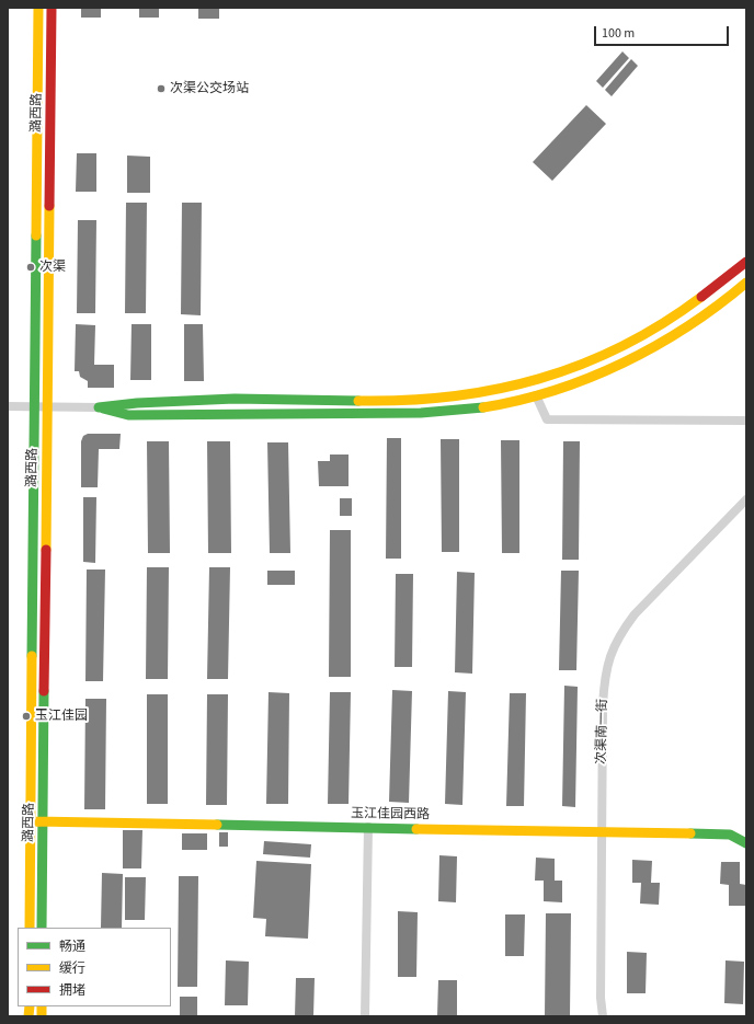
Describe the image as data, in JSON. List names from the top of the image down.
{
  "streets": {
    "main road": ["潞西路", "玉江佳园西路"],
    "street": ["次渠南一街"]
  },
  "crossings": [
    ["潞西路", "玉江佳园西路"],
    ["次渠南一街", "玉江佳园西路"]
  ],
  "places": ["次渠公交场站", "次渠", "玉江佳园"],
  "legend": ["畅通", "缓行", "拥堵"],
  "scale_bar": "100 m"
}
